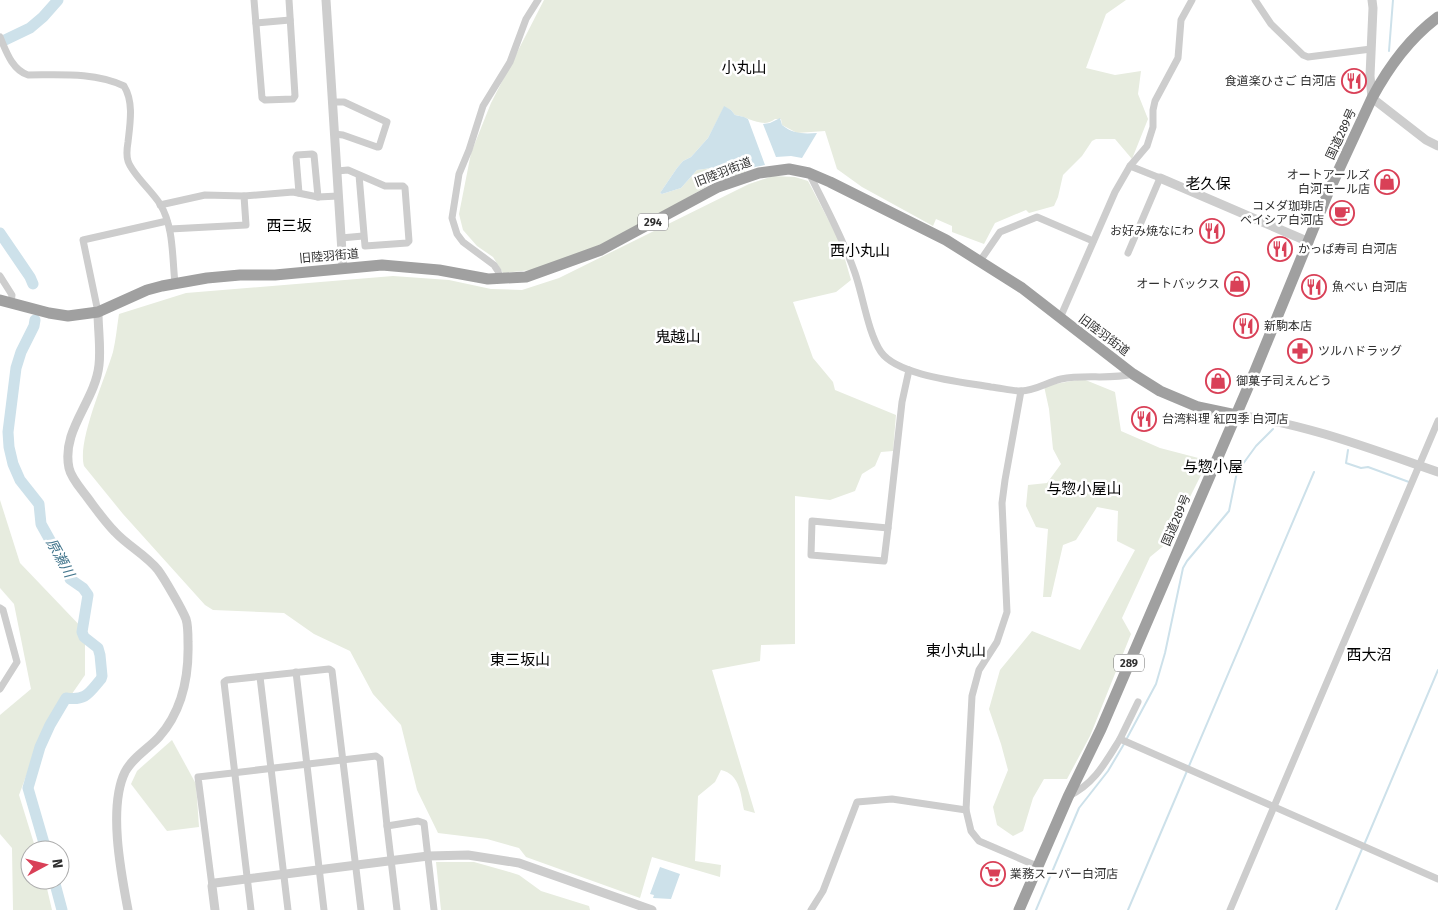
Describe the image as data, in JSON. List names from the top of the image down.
{
  "streets": {
    "highway": [
      "国道289号",
      "旧陸羽街道",
      "294",
      "289"
    ]
  },
  "crossings": [
    ["国道289号", "旧陸羽街道"]
  ],
  "districts": [
    "小丸山",
    "老久保",
    "西三坂",
    "西小丸山",
    "鬼越山",
    "与惣小屋",
    "与惣小屋山",
    "東小丸山",
    "西大沼",
    "東三坂山"
  ],
  "water": ["原瀬川"],
  "places": {
    "restaurant": [
      "食道楽ひさご 白河店",
      "お好み焼なにわ",
      "かっぱ寿司 白河店",
      "魚べい 白河店",
      "新駒本店",
      "台湾料理 紅四季 白河店"
    ],
    "shop": ["オートアールズ 白河モール店", "オートバックス", "御菓子司えんどう"],
    "cafe": ["コメダ珈琲店 ベイシア白河店"],
    "pharmacy": ["ツルハドラッグ"],
    "supermarket": ["業務スーパー白河店"]
  },
  "north": "right"
}
